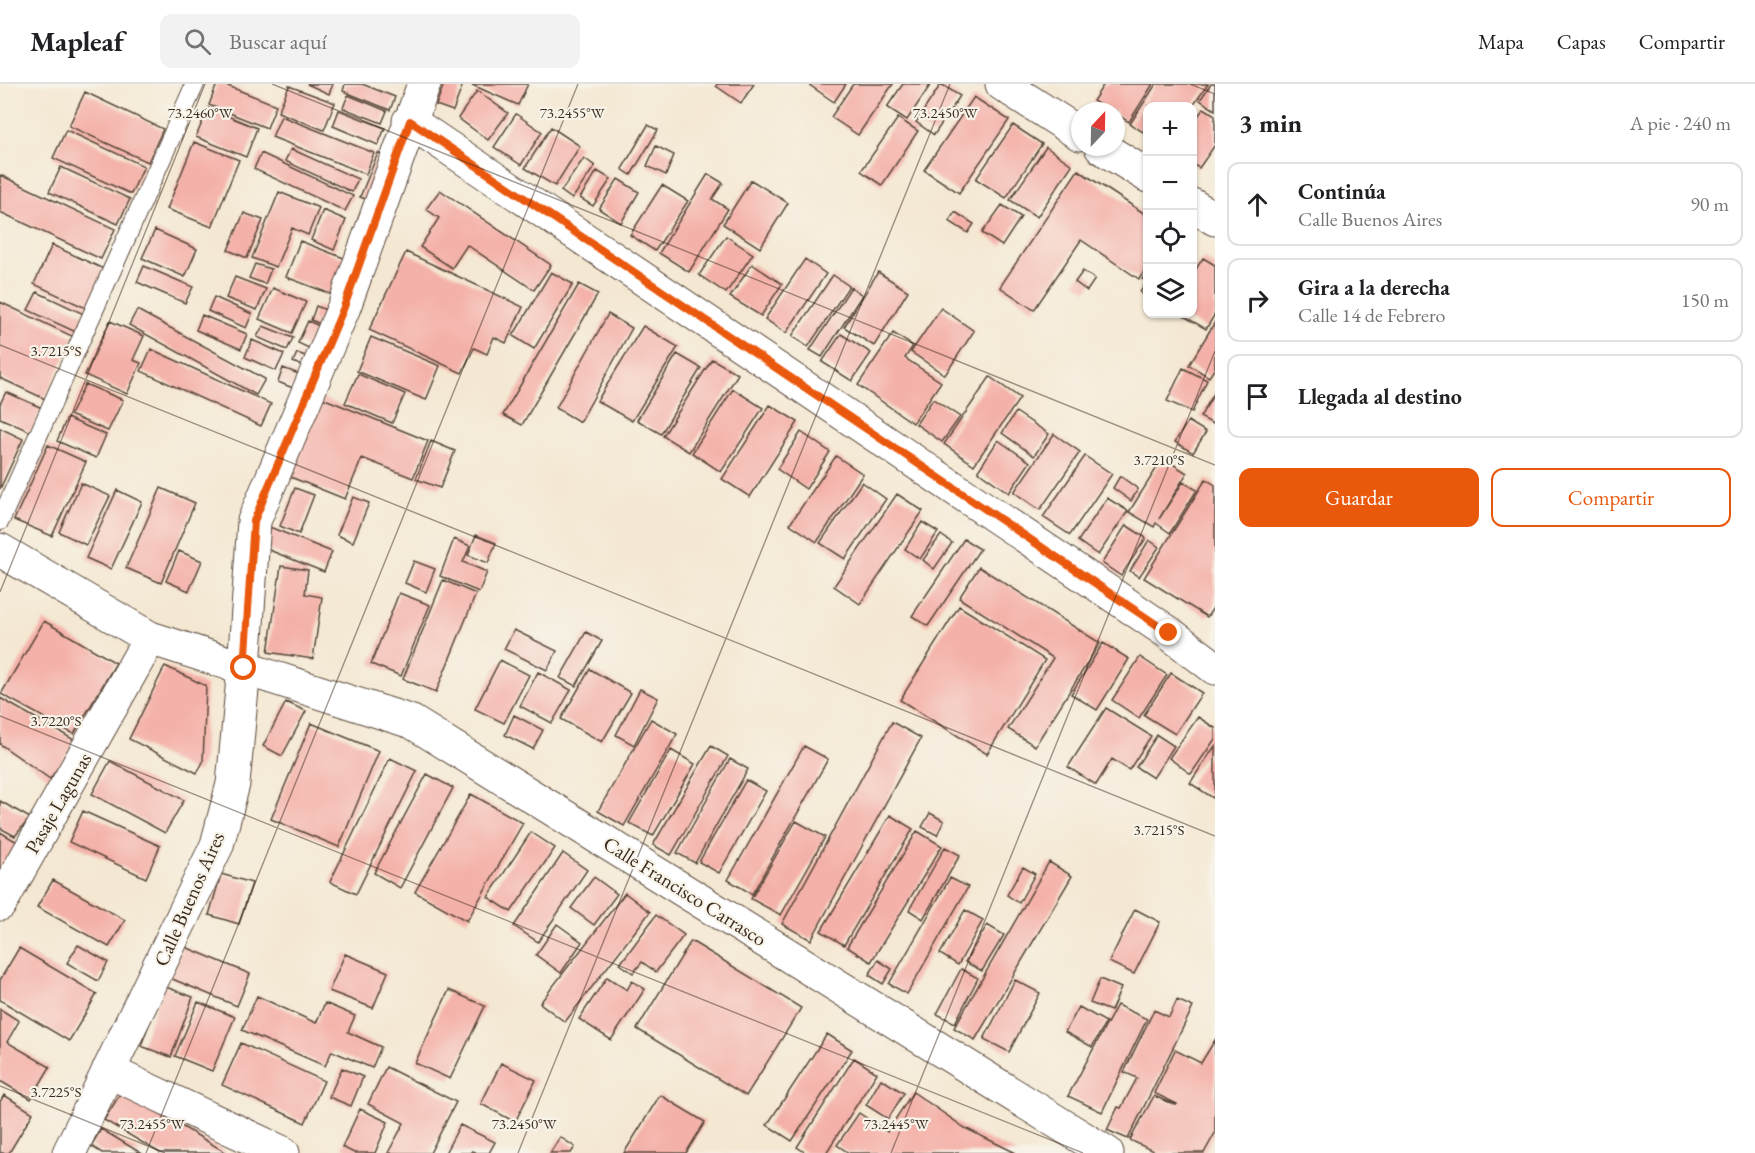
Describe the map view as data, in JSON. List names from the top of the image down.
{
  "streets": {
    "street": ["Pasaje Lagunas", "Calle Francisco Carrasco", "Calle Buenos Aires"]
  },
  "crossings": [
    ["Pasaje Lagunas", "Calle Francisco Carrasco"],
    ["Calle Francisco Carrasco", "Calle Buenos Aires"]
  ],
  "north": "top",
  "page": {
    "header": "Mapleaf",
    "search": "Buscar aquí",
    "nav": ["Mapa", "Capas", "Compartir"],
    "heading": ["3 min", "A pie · 240 m"],
    "map_buttons": ["+", "−"],
    "list": [
      ["Continúa", "Calle Buenos Aires", "90 m"],
      ["Gira a la derecha", "Calle 14 de Febrero", "150 m"],
      "Llegada al destino"
    ],
    "buttons": ["Guardar", "Compartir"]
  },
  "coordinates": [
    "73.2460°W",
    "73.2455°W",
    "73.2450°W",
    "3.7215°S",
    "3.7210°S",
    "3.7220°S",
    "3.7225°S",
    "73.2445°W"
  ]
}
